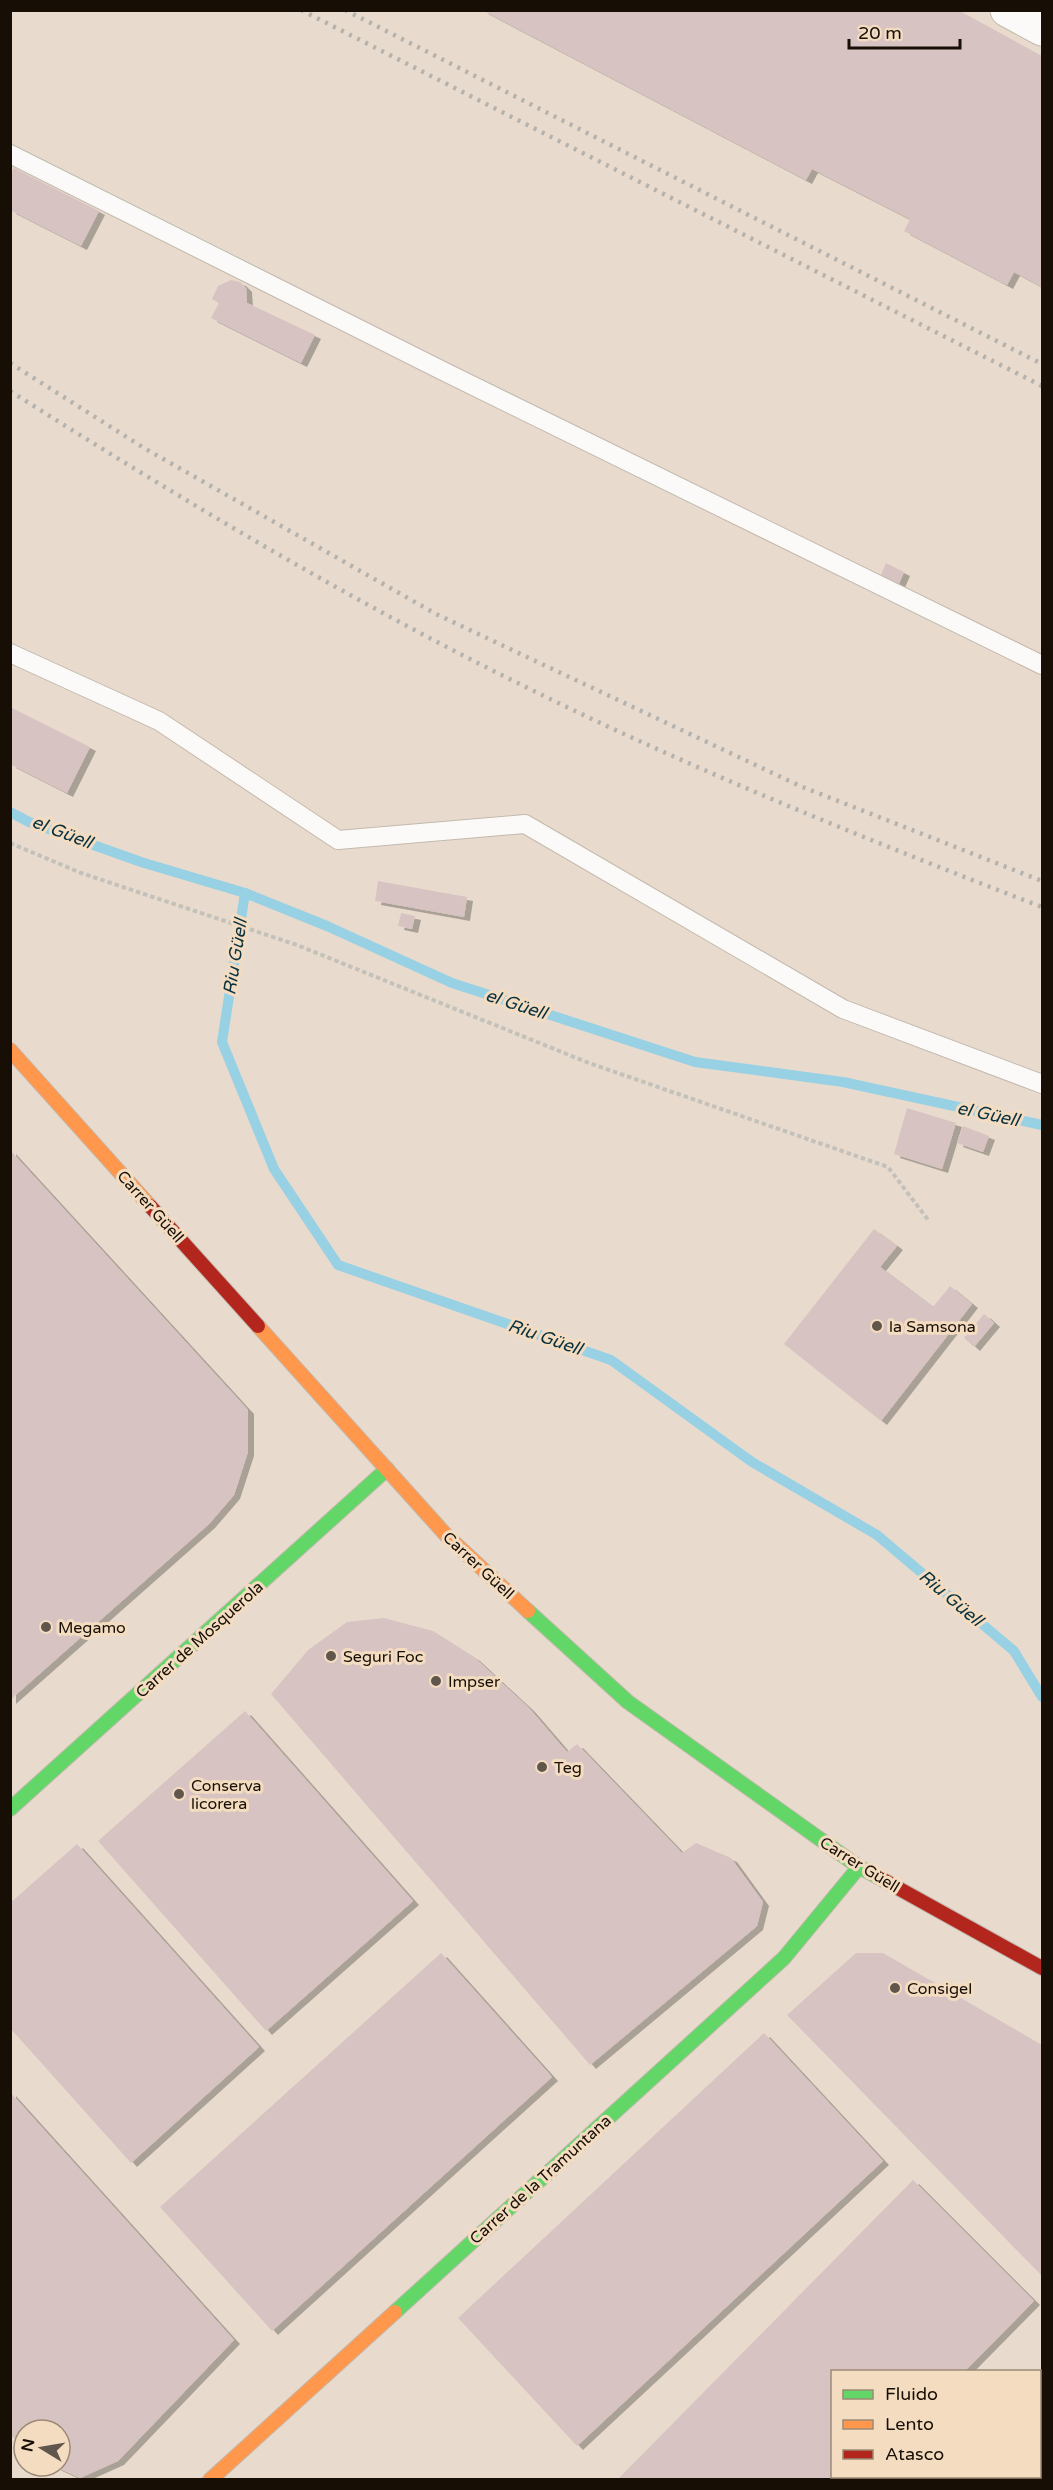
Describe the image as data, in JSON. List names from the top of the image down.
{
  "streets": {
    "street": ["Carrer Güell", "Carrer de Mosquerola", "Carrer de la Tramuntana"]
  },
  "crossings": [
    ["Carrer Güell", "Carrer de Mosquerola"],
    ["Carrer Güell", "Carrer de la Tramuntana"]
  ],
  "water": ["el Güell", "Riu Güell"],
  "places": [
    "la Samsona",
    "Megamo",
    "Seguri Foc",
    "Impser",
    "Teg",
    "Conserva licorera",
    "Consigel"
  ],
  "legend": ["Fluido", "Lento", "Atasco"],
  "scale_bar": "20 m",
  "north": "left"
}
